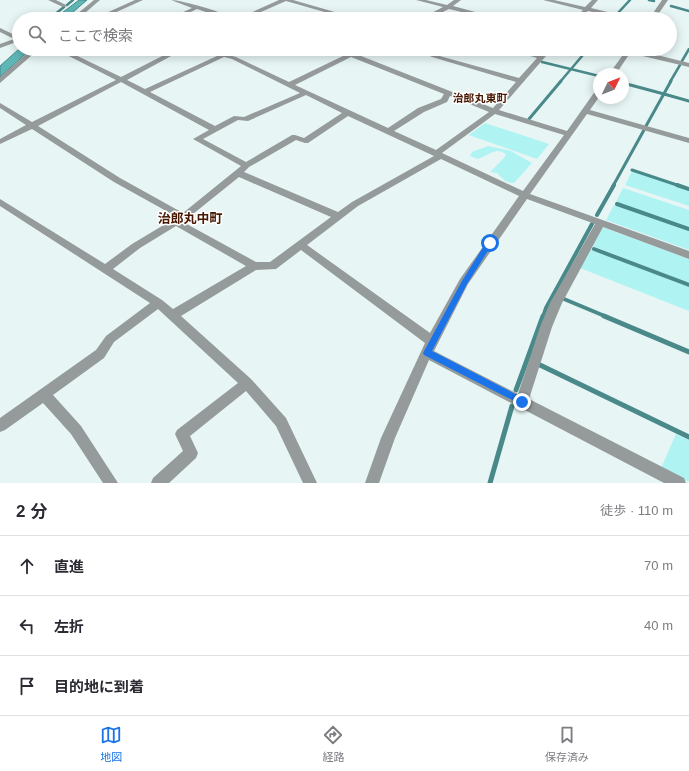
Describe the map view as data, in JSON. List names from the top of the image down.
{
  "districts": ["治郎丸東町", "治郎丸中町"],
  "north": "top right",
  "page": {
    "search": "ここで検索",
    "heading": ["2 分", "徒歩 · 110 m"],
    "list": [
      ["直進", "70 m"],
      ["左折", "40 m"],
      "目的地に到着"
    ],
    "nav": ["地図", "経路", "保存済み"]
  }
}
